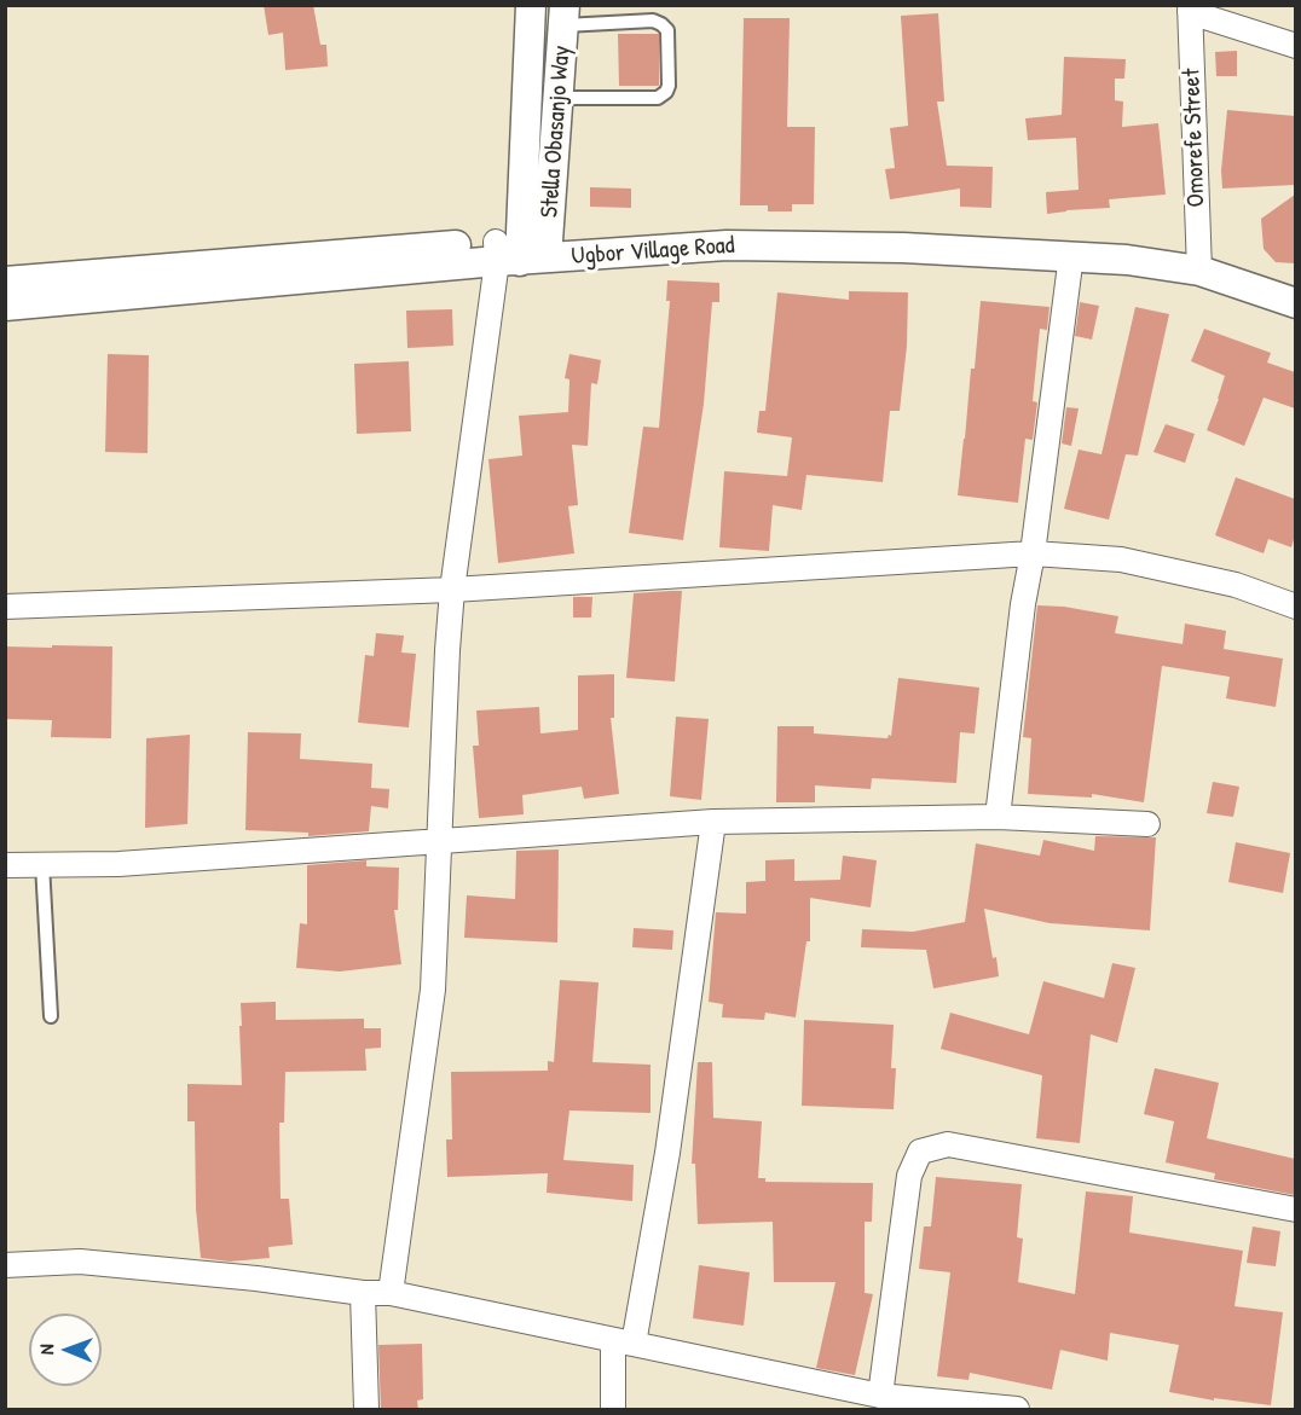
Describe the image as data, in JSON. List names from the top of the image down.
{
  "streets": {
    "street": ["Stella Obasanjo Way", "Omorefe Street", "Ugbor Village Road"]
  },
  "crossings": [
    ["Stella Obasanjo Way", "Ugbor Village Road"],
    ["Omorefe Street", "Ugbor Village Road"]
  ],
  "north": "left"
}
